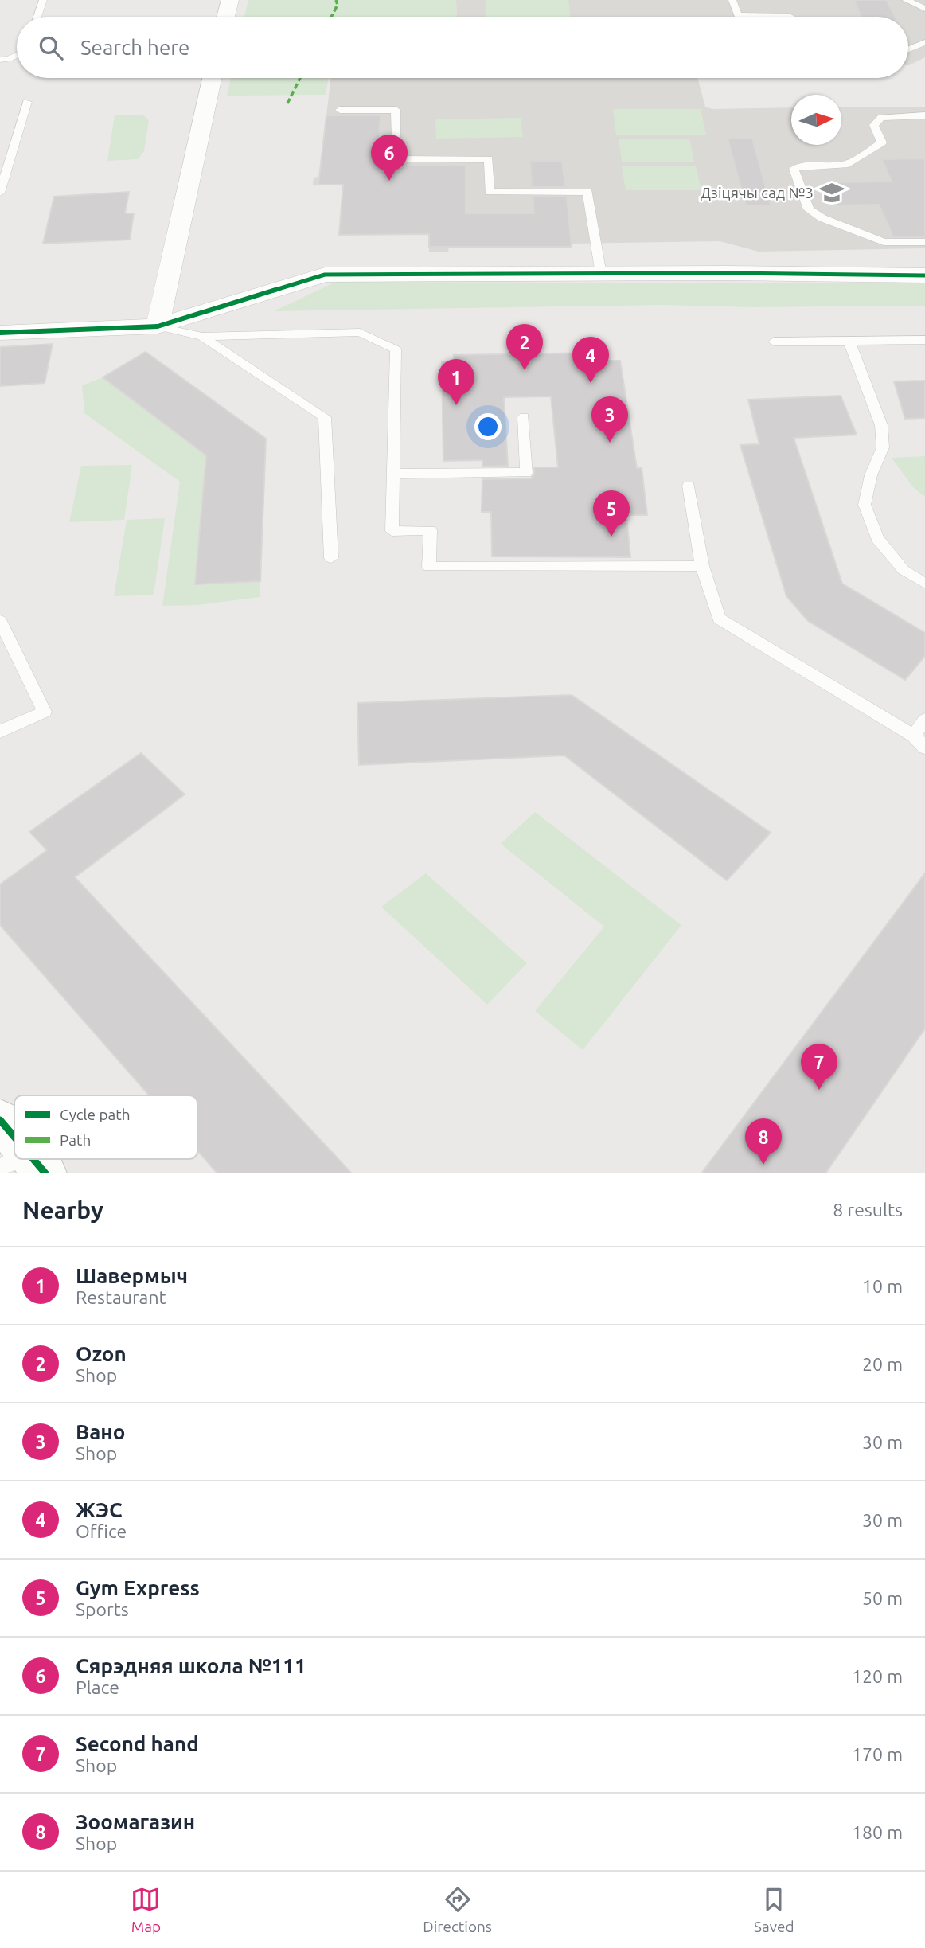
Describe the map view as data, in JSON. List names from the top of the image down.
{
  "places": {
    "school or university": ["Дзіцячы сад №3"]
  },
  "legend": ["Cycle path", "Path"],
  "north": "right",
  "page": {
    "search": "Search here",
    "pins": [
      "6",
      "2",
      "4",
      "1",
      "3",
      "5",
      "7",
      "8"
    ],
    "heading": ["Nearby", "8 results"],
    "list": [
      {
        "mark": "1",
        "name": "Шавермыч",
        "note": "Restaurant",
        "value": "10 m"
      },
      {
        "mark": "2",
        "name": "Ozon",
        "note": "Shop",
        "value": "20 m"
      },
      {
        "mark": "3",
        "name": "Вано",
        "note": "Shop",
        "value": "30 m"
      },
      {
        "mark": "4",
        "name": "ЖЭС",
        "note": "Office",
        "value": "30 m"
      },
      {
        "mark": "5",
        "name": "Gym Express",
        "note": "Sports",
        "value": "50 m"
      },
      {
        "mark": "6",
        "name": "Сярэдняя школа №111",
        "note": "Place",
        "value": "120 m"
      },
      {
        "mark": "7",
        "name": "Second hand",
        "note": "Shop",
        "value": "170 m"
      },
      {
        "mark": "8",
        "name": "Зоомагазин",
        "note": "Shop",
        "value": "180 m"
      }
    ],
    "nav": ["Map", "Directions", "Saved"]
  }
}
